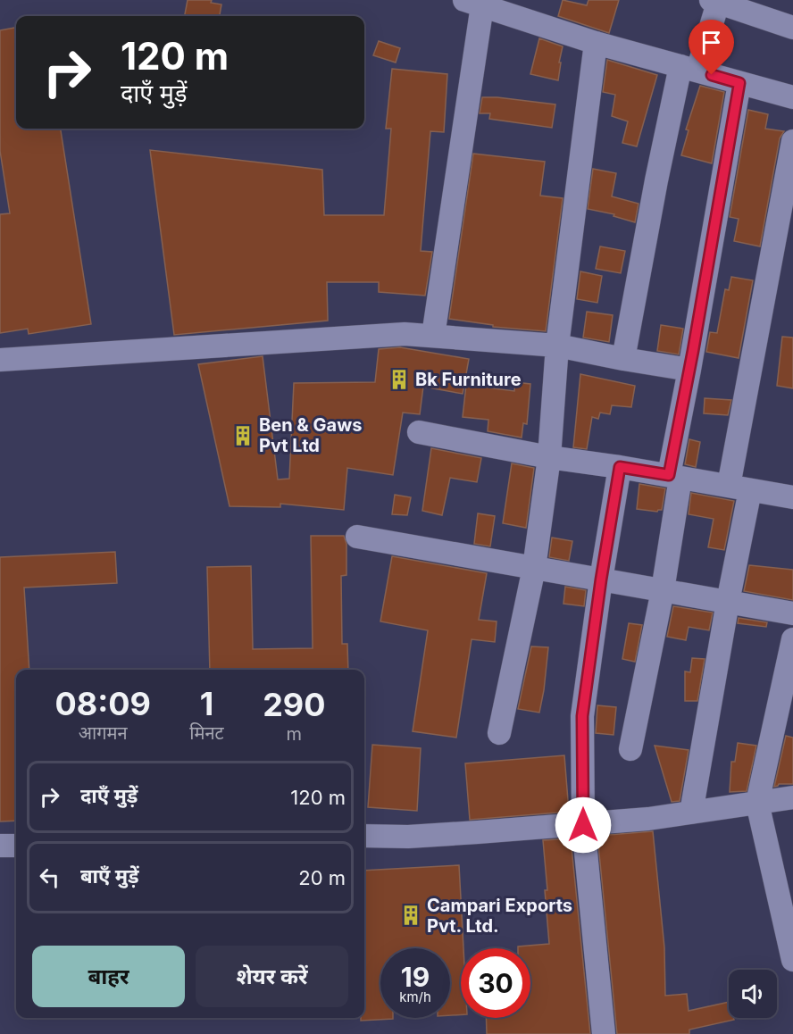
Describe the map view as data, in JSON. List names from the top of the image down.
{
  "places": {
    "building": ["Bk Furniture", "Ben & Gaws Pvt Ltd", "Campari Exports Pvt. Ltd."]
  },
  "page": {
    "turn": ["120 m", "दाएँ मुड़ें"],
    "eta": [
      "08:09",
      "आगमन",
      "1",
      "मिनट",
      "290",
      "m"
    ],
    "list": [
      {
        "name": "दाएँ मुड़ें",
        "value": "120 m"
      },
      {
        "name": "बाएँ मुड़ें",
        "value": "20 m"
      }
    ],
    "buttons": ["बाहर", "शेयर करें"],
    "speed": "19 km/h",
    "limit": "30"
  }
}
